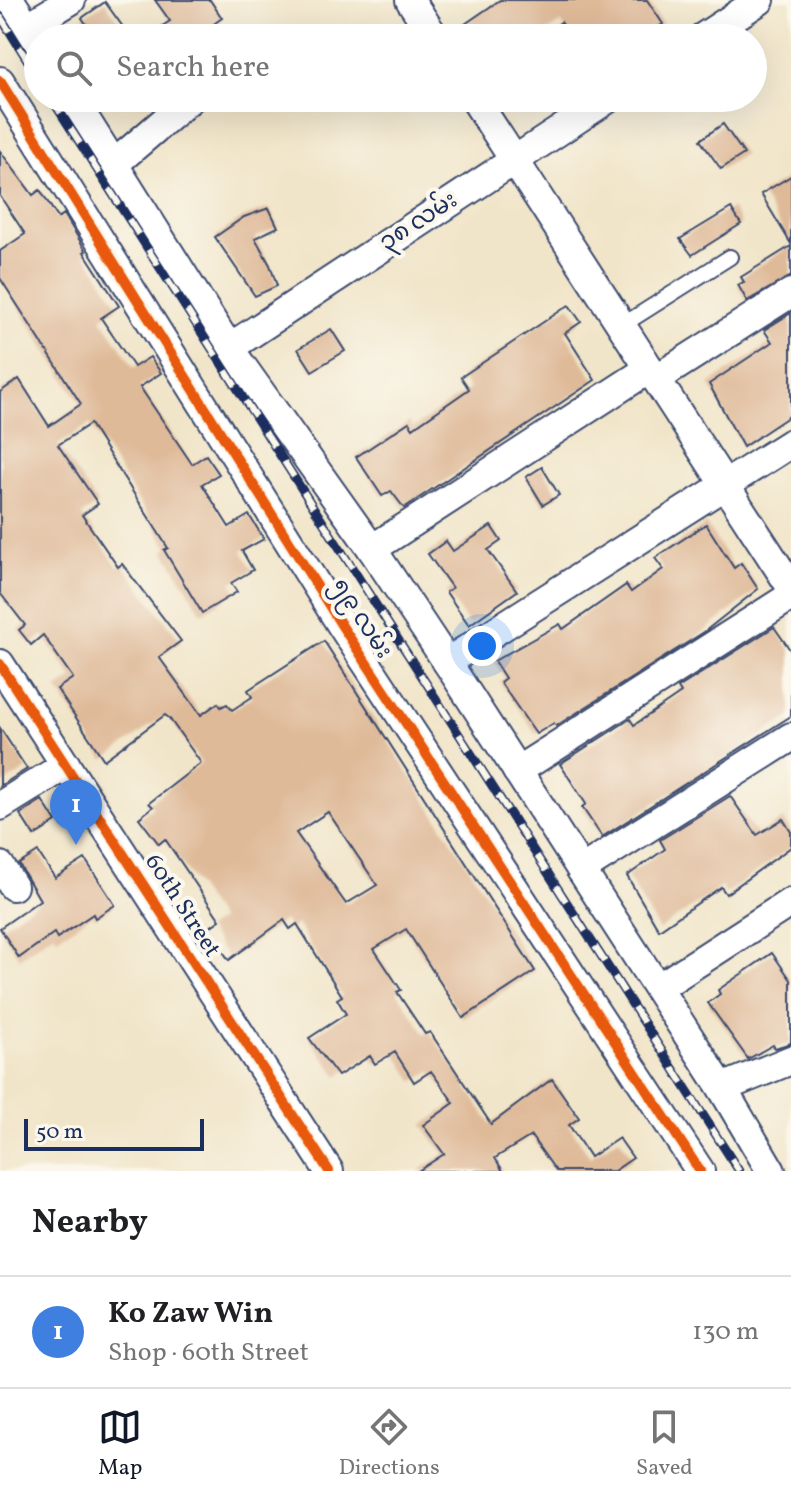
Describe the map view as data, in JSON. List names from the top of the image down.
{
  "streets": {
    "street": ["၃၈ လမ်း", "၅၉ လမ်း", "60th Street"]
  },
  "scale_bar": "50 m",
  "page": {
    "search": "Search here",
    "pins": "1",
    "scale": "50 m",
    "heading": "Nearby",
    "list": [
      {
        "mark": "1",
        "name": "Ko Zaw Win",
        "note": "Shop · 60th Street",
        "value": "130 m"
      }
    ],
    "nav": ["Map", "Directions", "Saved"]
  }
}
